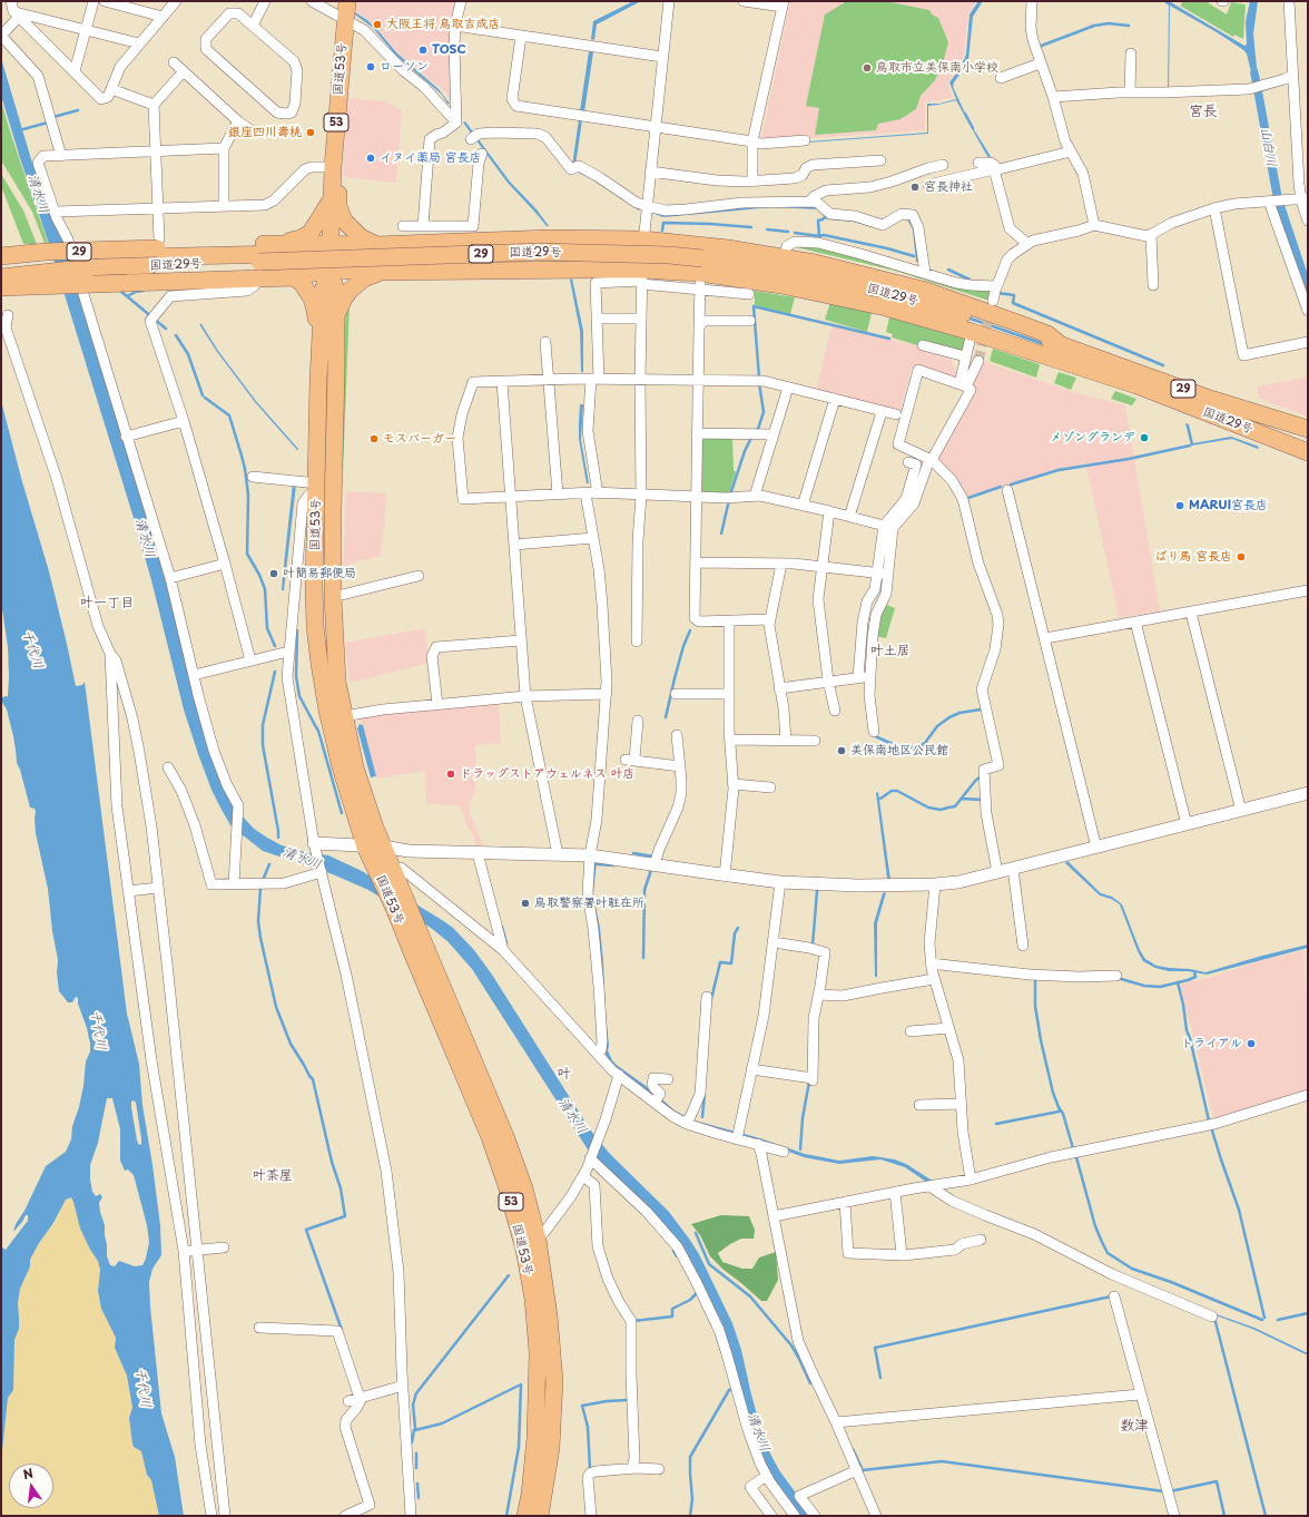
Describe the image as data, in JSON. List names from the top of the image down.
{
  "streets": {
    "highway": [
      "国道53号",
      "53",
      "29",
      "国道29号"
    ]
  },
  "crossings": [
    ["国道53号", "29"],
    ["29", "国道29号"]
  ],
  "districts": [
    "宮長",
    "叶一丁目",
    "叶土居",
    "叶",
    "叶茶屋",
    "数津"
  ],
  "water": ["山白川", "清水川", "千代川"],
  "places": [
    "大阪王将 鳥取吉成店",
    "TOSC",
    "ローソン",
    "鳥取市立美保南小学校",
    "銀座四川壽桃",
    "イヌイ薬局 宮長店",
    "宮長神社",
    "メゾングランデ",
    "モスバーガー",
    "MARUI宮長店",
    "ばり馬 宮長店",
    "叶簡易郵便局",
    "美保南地区公民館",
    "ドラッグストアウェルネス 叶店",
    "鳥取警察署叶駐在所",
    "トライアル"
  ],
  "north": "top"
}
